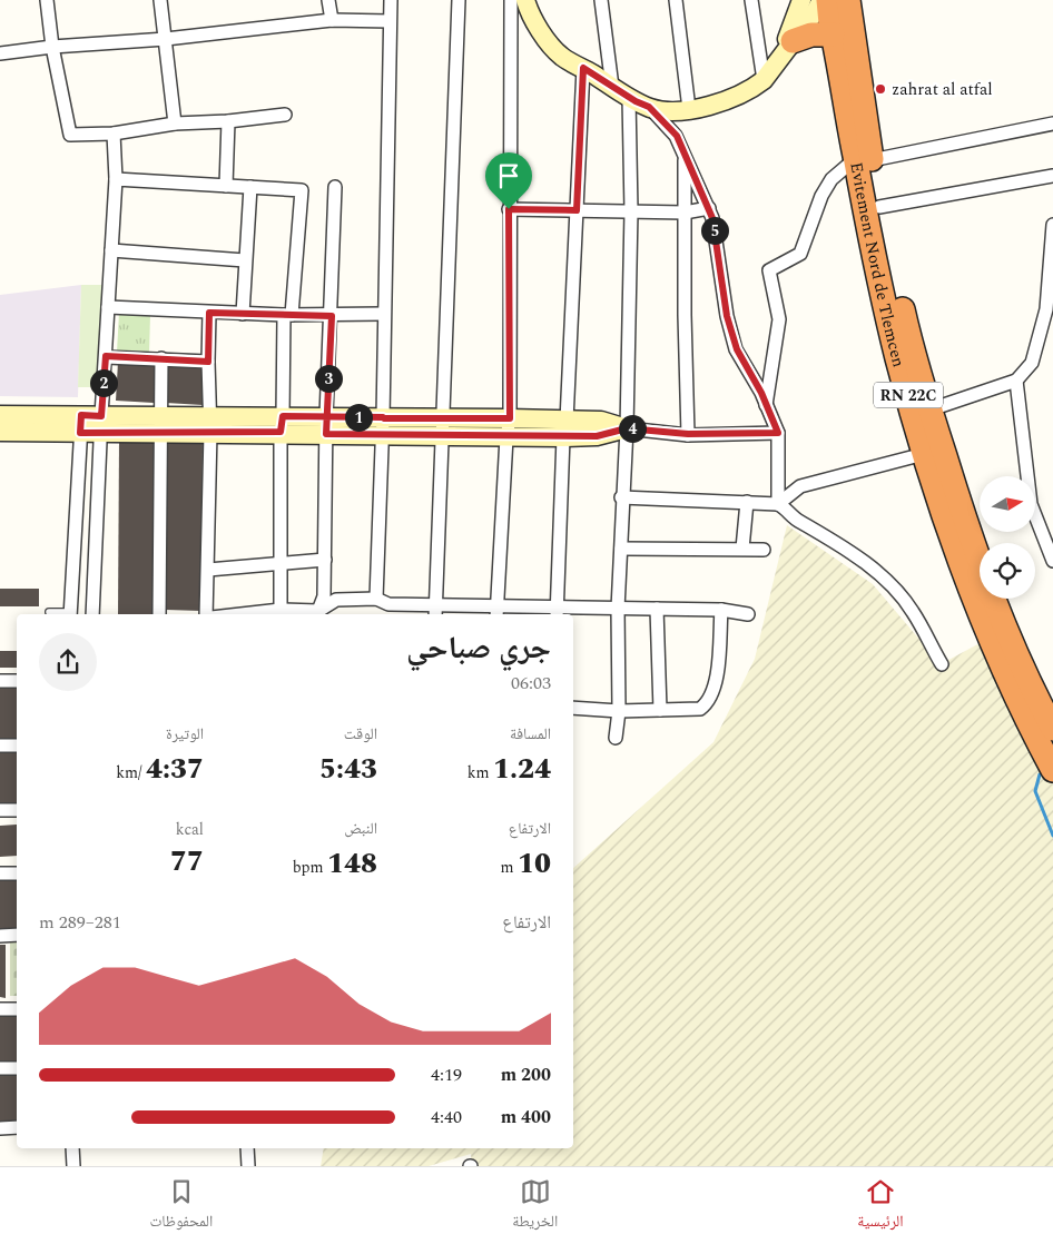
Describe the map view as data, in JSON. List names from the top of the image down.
{
  "streets": {
    "highway": ["Evitement Nord de Tlemcen", "RN 22C"]
  },
  "places": ["zahrat al atfal"],
  "north": "right",
  "page": {
    "pins": [
      "5",
      "3",
      "2",
      "1",
      "4"
    ],
    "heading": ["جري صباحي", "06:03"],
    "stats": [
      ["المسافة", "1.24 km"],
      ["الوقت", "5:43"],
      ["الوتيرة", "4:37 /km"],
      ["الارتفاع", "10 m"],
      ["النبض", "148 bpm"],
      ["kcal", "77"]
    ],
    "chart": ["الارتفاع", "281–289 m"],
    "list": [
      {
        "name": "200 m",
        "note": "4:19"
      },
      {
        "name": "400 m",
        "note": "4:40"
      }
    ],
    "tabs": ["الرئيسية", "الخريطة", "المحفوظات"]
  }
}
